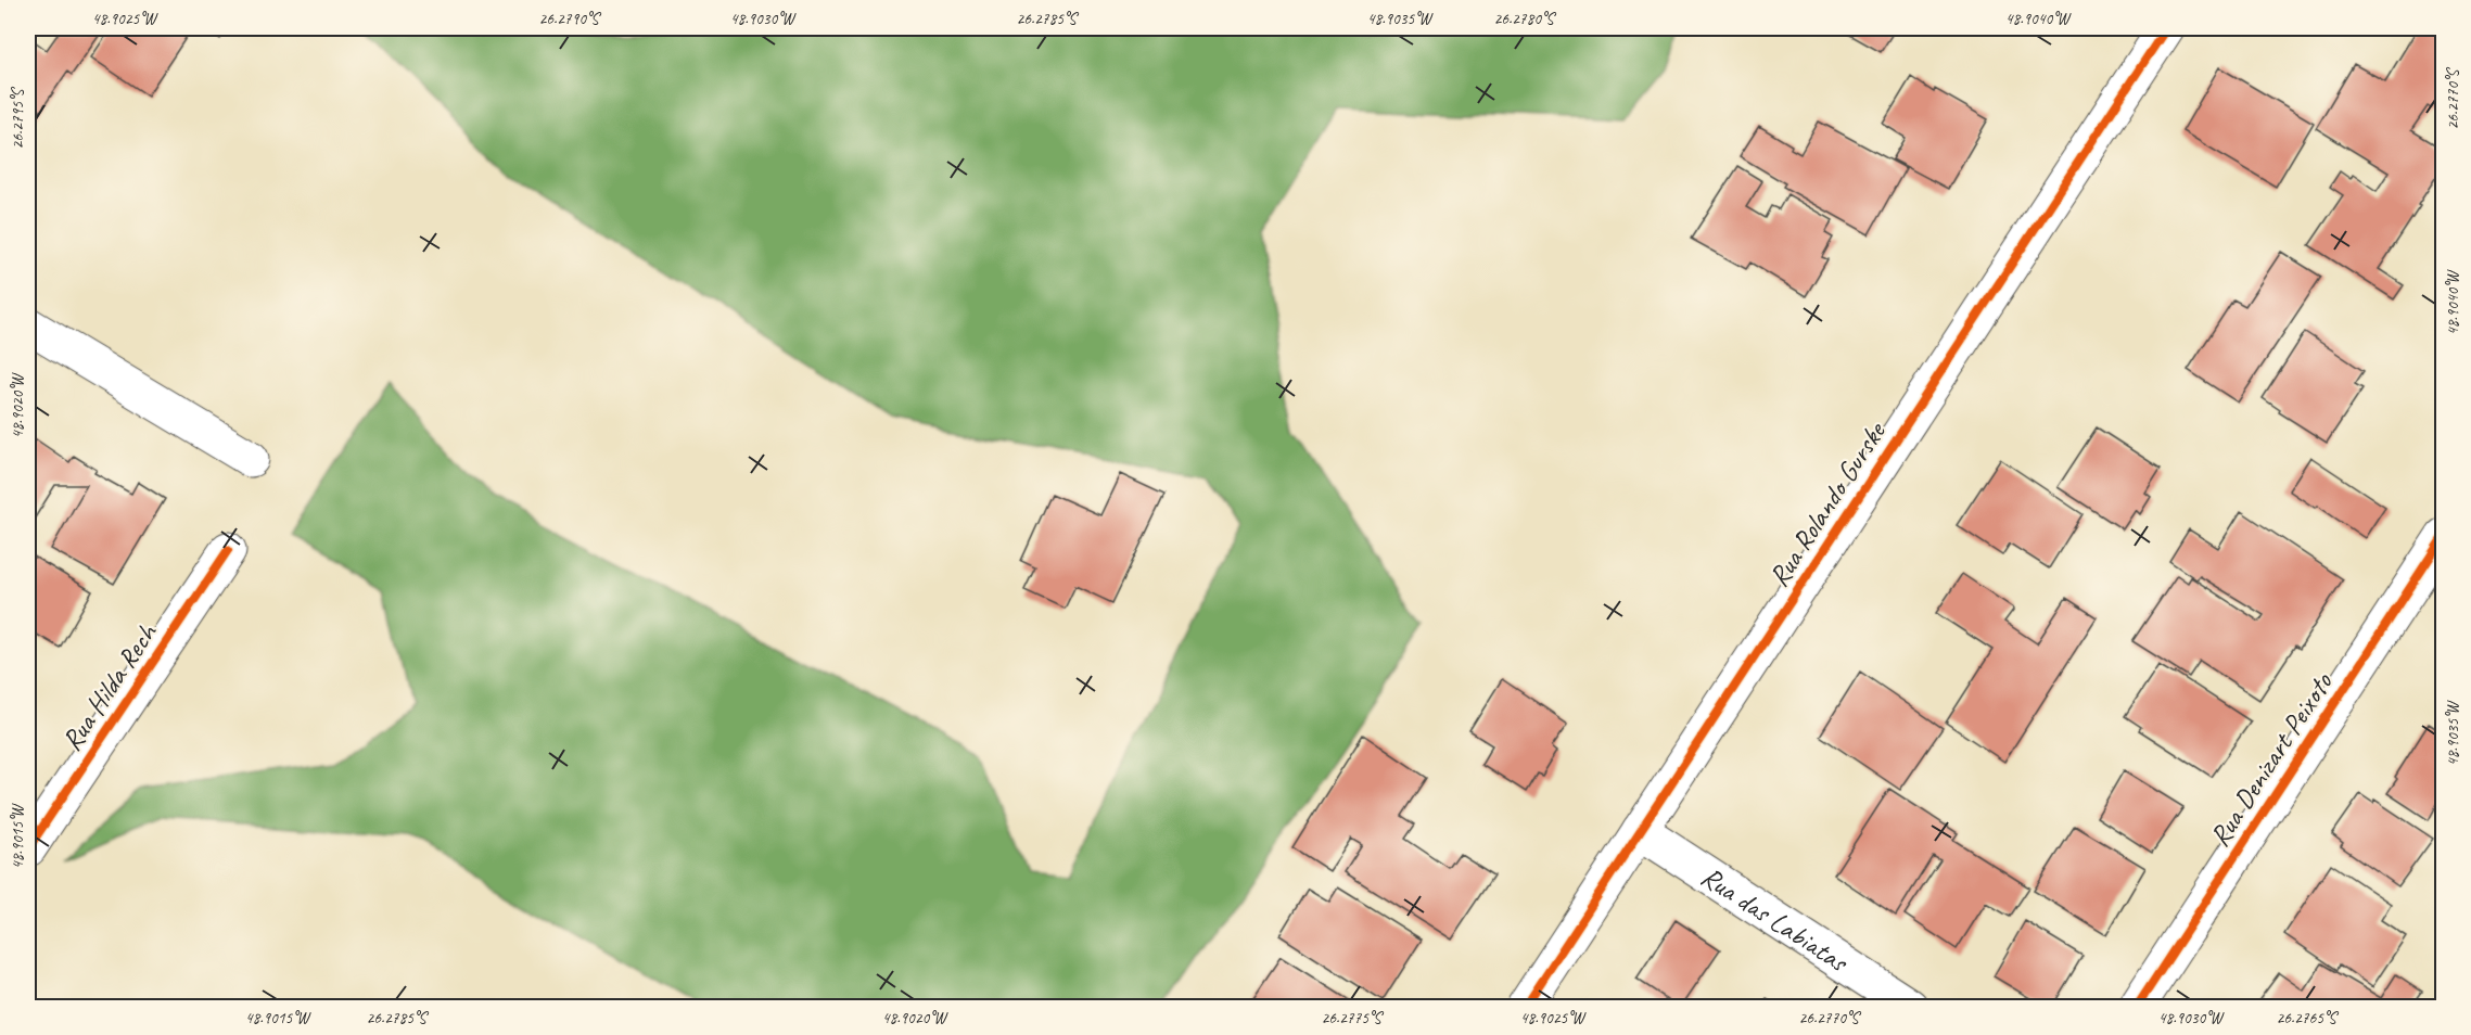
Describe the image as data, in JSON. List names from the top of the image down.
{
  "streets": {
    "street": [
      "Rua Rolando Gurske",
      "Rua Hilda Rech",
      "Rua Denizart Peixoto",
      "Rua das Labiatas"
    ]
  },
  "crossings": [
    ["Rua Rolando Gurske", "Rua das Labiatas"]
  ],
  "coordinates": [
    "48.9025°W",
    "26.2790°S",
    "48.9030°W",
    "26.2785°S",
    "48.9035°W",
    "26.2780°S",
    "48.9040°W",
    "26.2770°S",
    "26.2795°S",
    "48.9020°W",
    "48.9015°W",
    "26.2775°S",
    "26.2765°S"
  ]
}
